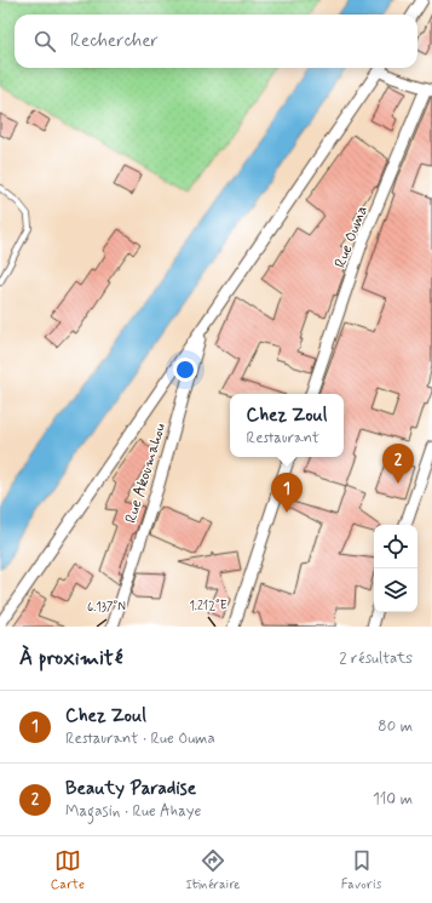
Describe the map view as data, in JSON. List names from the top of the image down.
{
  "streets": {
    "street": ["Rue Ouma", "Rue Akoumahou"]
  },
  "page": {
    "search": "Rechercher",
    "popup": ["Chez Zoul", "Restaurant"],
    "pins": ["2", "1"],
    "heading": ["À proximité", "2 résultats"],
    "list": [
      {
        "mark": "1",
        "name": "Chez Zoul",
        "note": "Restaurant · Rue Ouma",
        "value": "80 m"
      },
      {
        "mark": "2",
        "name": "Beauty Paradise",
        "note": "Magasin · Rue Ahaye",
        "value": "110 m"
      }
    ],
    "nav": ["Carte", "Itinéraire", "Favoris"]
  },
  "coordinates": ["1.212°E", "6.137°N"]
}
